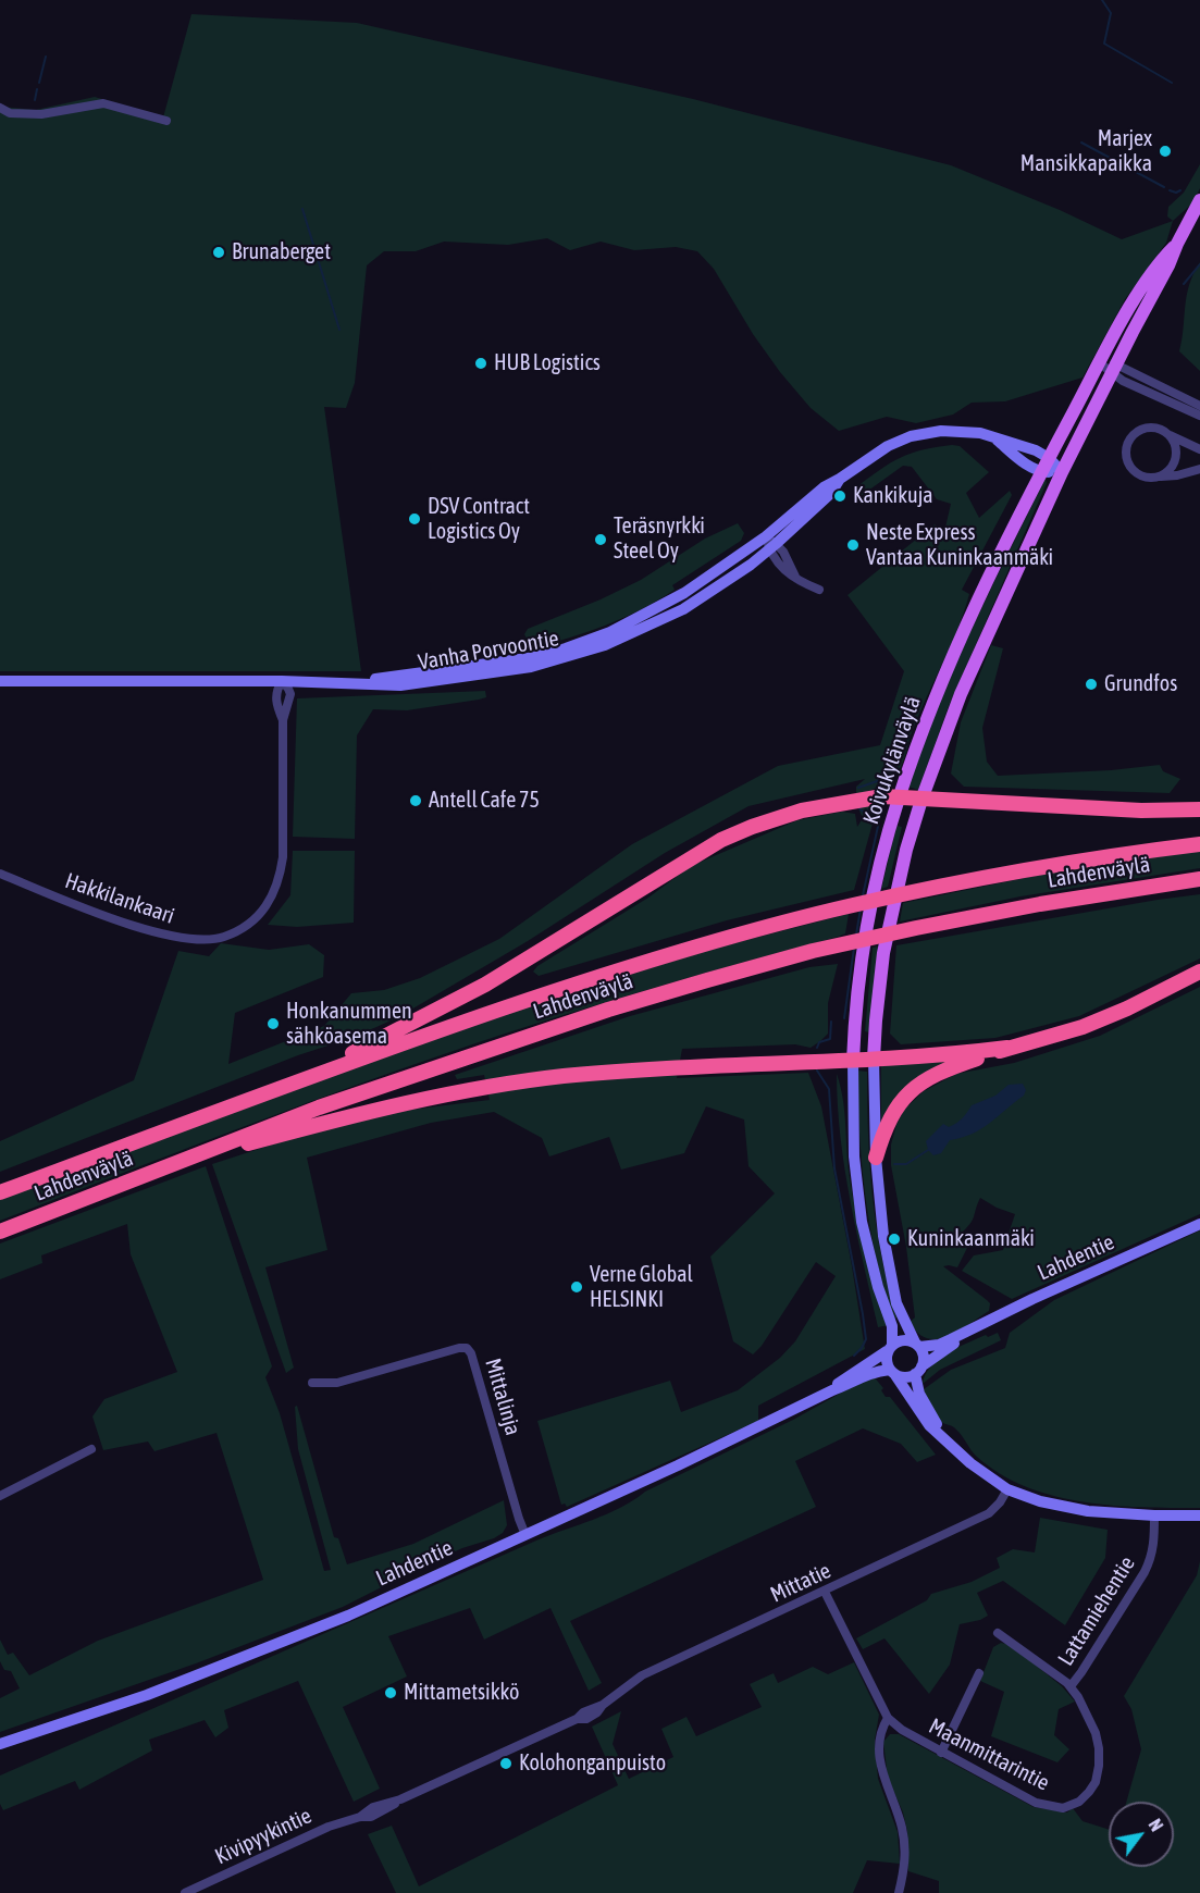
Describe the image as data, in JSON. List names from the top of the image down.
{
  "streets": {
    "highway": ["Lahdenväylä"],
    "main road": ["Vanha Porvoontie", "Koivukylänväylä", "Lahdentie"],
    "street": [
      "Hakkilankaari",
      "Mittalinja",
      "Mittatie",
      "Lattamiehentie",
      "Maanmittarintie",
      "Kivipyykintie"
    ]
  },
  "crossings": [
    ["Vanha Porvoontie", "Koivukylänväylä"],
    ["Vanha Porvoontie", "Hakkilankaari"],
    ["Koivukylänväylä", "Lahdentie"],
    ["Lahdentie", "Mittalinja"],
    ["Mittatie", "Maanmittarintie"],
    ["Mittatie", "Kivipyykintie"],
    ["Lattamiehentie", "Maanmittarintie"]
  ],
  "places": [
    "Marjex Mansikkapaikka",
    "Brunaberget",
    "HUB Logistics",
    "Kankikuja",
    "DSV Contract Logistics Oy",
    "Teräsnyrkki Steel Oy",
    "Neste Express Vantaa Kuninkaanmäki",
    "Grundfos",
    "Antell Cafe 75",
    "Honkanummen sähköasema",
    "Kuninkaanmäki",
    "Verne Global HELSINKI",
    "Mittametsikkö",
    "Kolohonganpuisto"
  ],
  "north": "top right"
}
